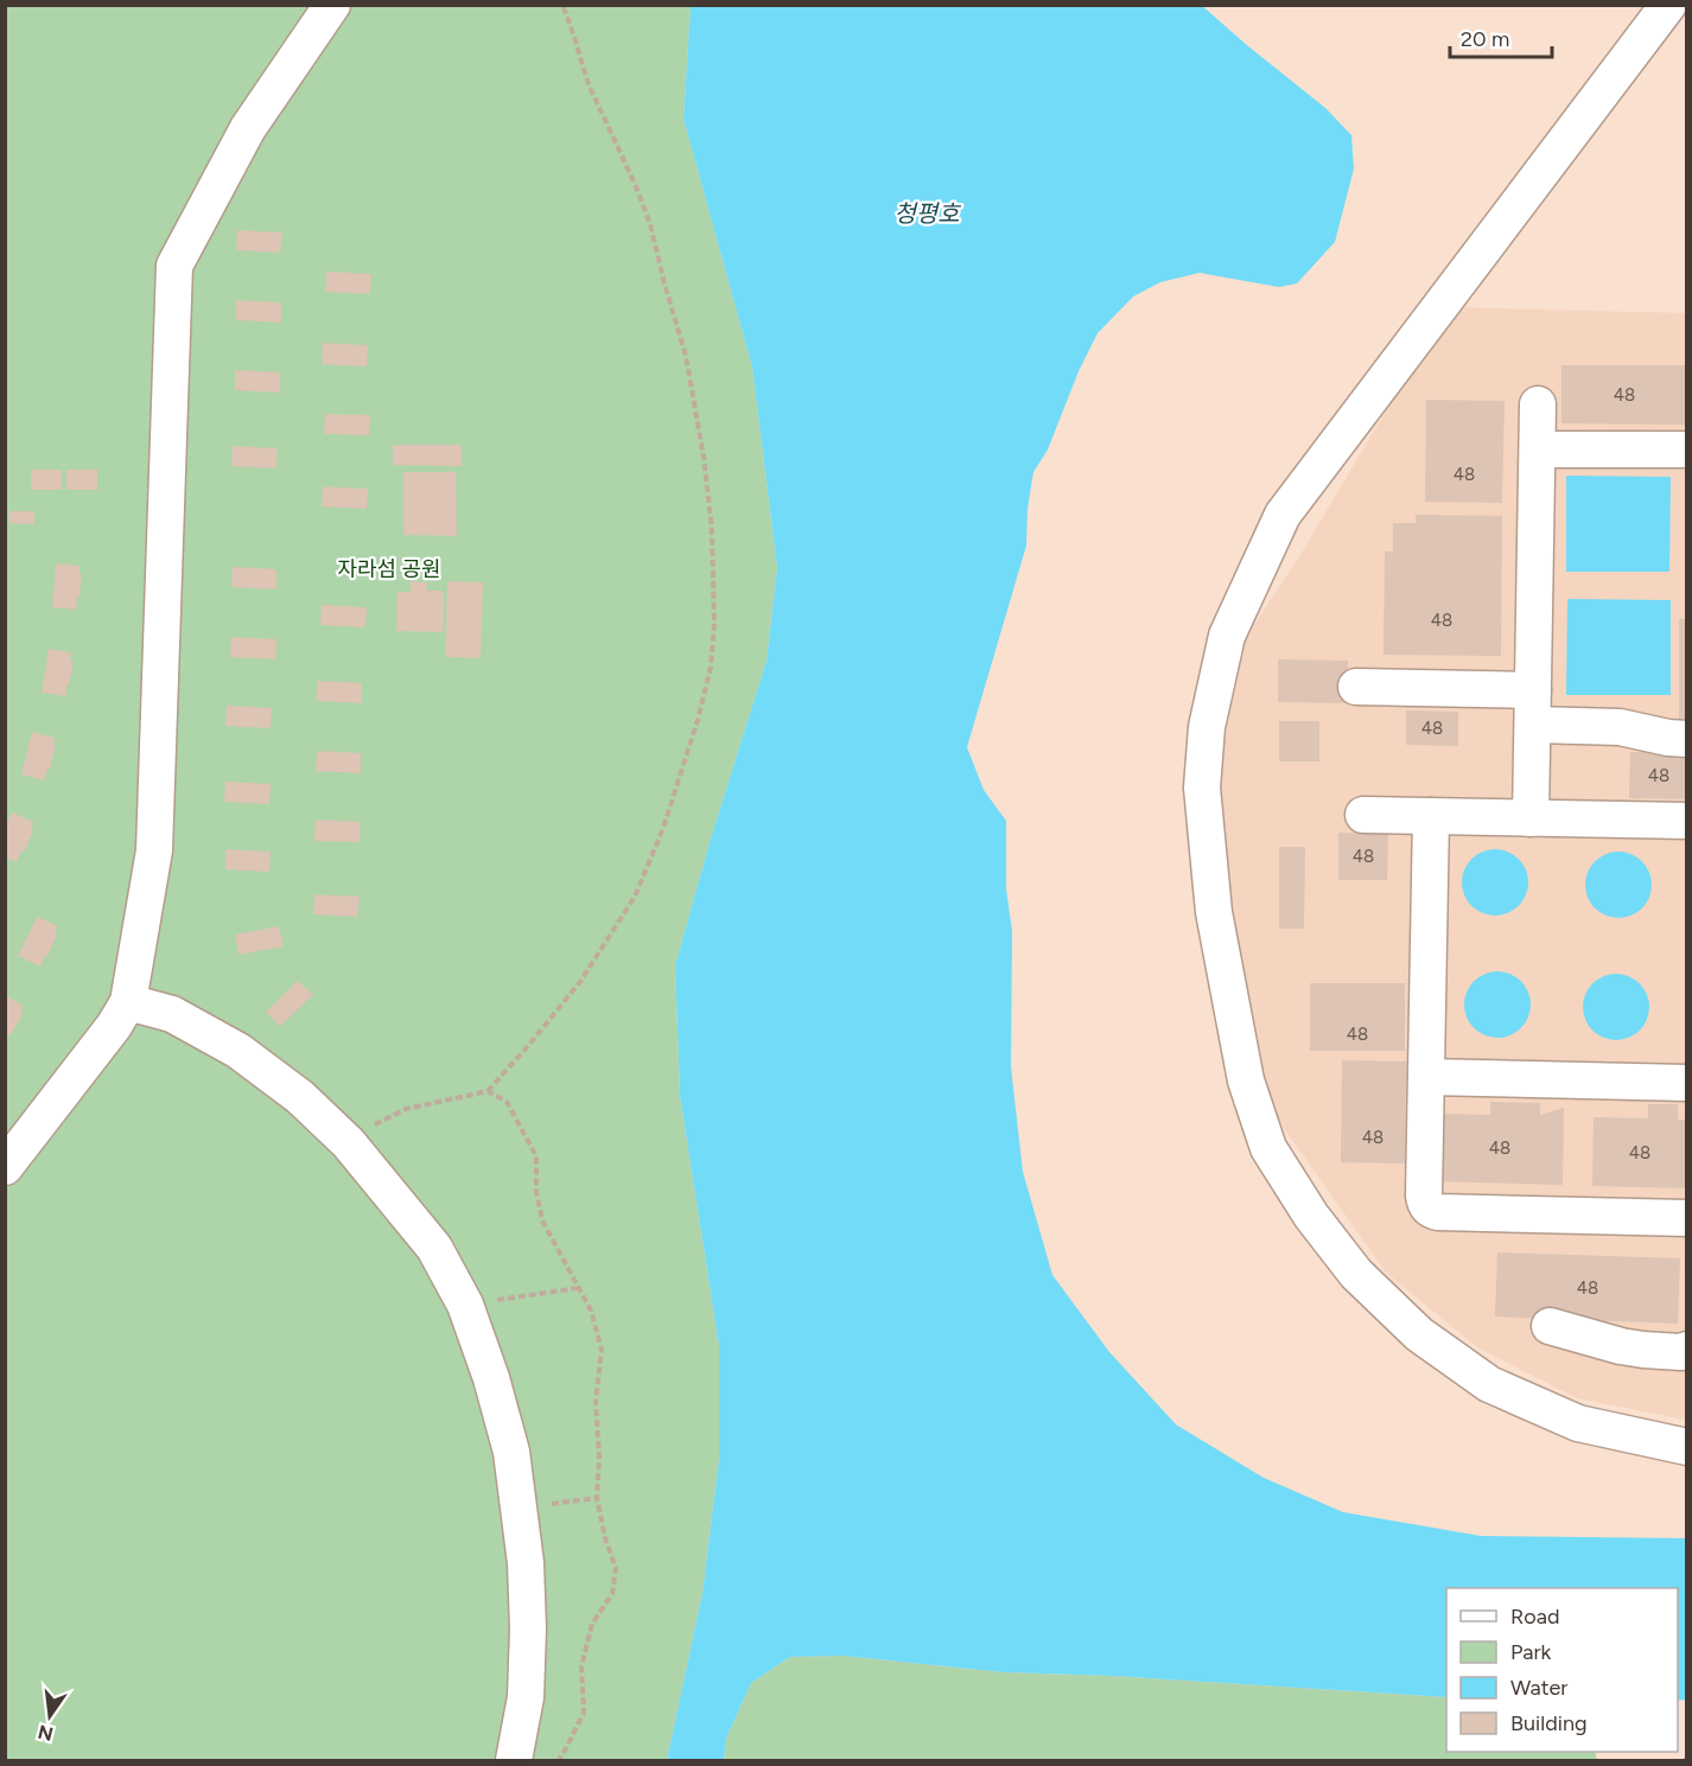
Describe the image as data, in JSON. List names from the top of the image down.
{
  "water": ["청평호"],
  "parks": ["자라섬 공원"],
  "house_numbers": [
    "48",
    "48",
    "48",
    "48",
    "48",
    "48",
    "48",
    "48",
    "48",
    "48",
    "48"
  ],
  "legend": [
    "Road",
    "Park",
    "Water",
    "Building"
  ],
  "scale_bar": "20 m",
  "north": "bottom"
}
